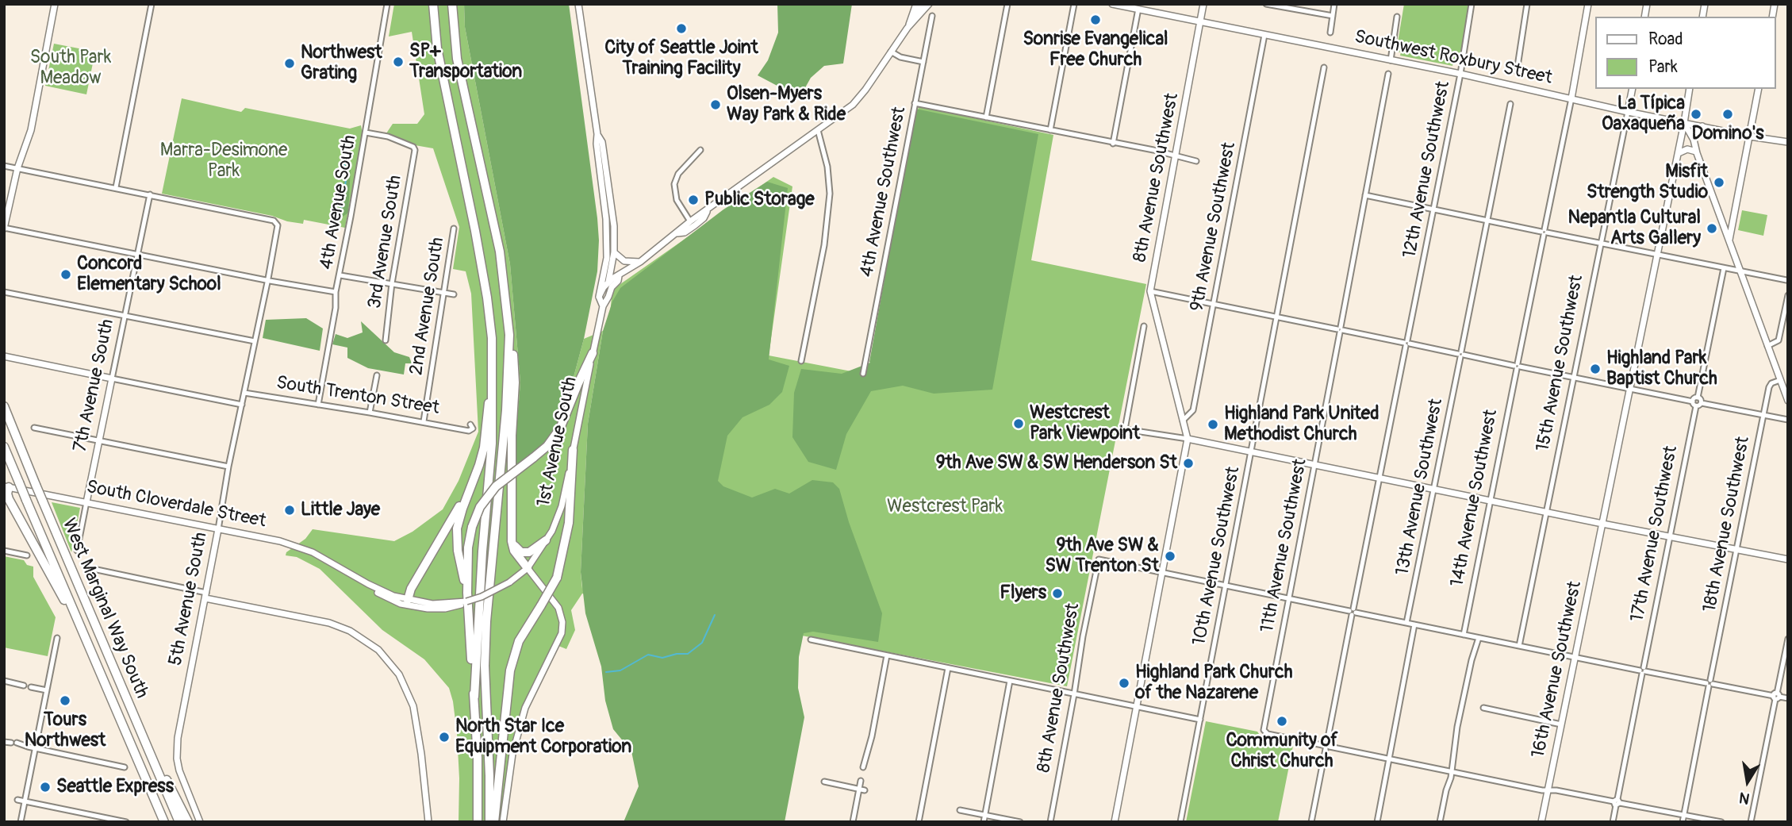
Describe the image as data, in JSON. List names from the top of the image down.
{
  "streets": {
    "highway": ["West Marginal Way South"],
    "street": [
      "Southwest Roxbury Street",
      "12th Avenue Southwest",
      "8th Avenue Southwest",
      "4th Avenue Southwest",
      "4th Avenue South",
      "9th Avenue Southwest",
      "3rd Avenue South",
      "2nd Avenue South",
      "15th Avenue Southwest",
      "7th Avenue South",
      "South Trenton Street",
      "1st Avenue South",
      "13th Avenue Southwest",
      "14th Avenue Southwest",
      "South Cloverdale Street",
      "18th Avenue Southwest",
      "17th Avenue Southwest",
      "11th Avenue Southwest",
      "10th Avenue Southwest",
      "5th Avenue South",
      "16th Avenue Southwest"
    ]
  },
  "crossings": [
    ["Southwest Roxbury Street", "12th Avenue Southwest"],
    ["Southwest Roxbury Street", "8th Avenue Southwest"],
    ["Southwest Roxbury Street", "9th Avenue Southwest"],
    ["Southwest Roxbury Street", "15th Avenue Southwest"],
    ["Southwest Roxbury Street", "14th Avenue Southwest"],
    ["Southwest Roxbury Street", "16th Avenue Southwest"],
    ["12th Avenue Southwest", "11th Avenue Southwest"],
    ["4th Avenue South", "3rd Avenue South"],
    ["4th Avenue South", "South Trenton Street"],
    ["2nd Avenue South", "South Trenton Street"],
    ["7th Avenue South", "South Cloverdale Street"],
    ["7th Avenue South", "5th Avenue South"],
    ["South Trenton Street", "5th Avenue South"],
    ["1st Avenue South", "South Cloverdale Street"],
    ["South Cloverdale Street", "5th Avenue South"]
  ],
  "parks": ["South Park Meadow", "Marra-Desimone Park", "Westcrest Park"],
  "places": [
    "Sonrise Evangelical Free Church",
    "City of Seattle Joint Training Facility",
    "SP+ Transportation",
    "Northwest Grating",
    "Olsen-Myers Way Park & Ride",
    "La Típica Oaxaqueña",
    "Domino's",
    "Misfit Strength Studio",
    "Public Storage",
    "Nepantla Cultural Arts Gallery",
    "Concord Elementary School",
    "Highland Park Baptist Church",
    "Westcrest Park Viewpoint",
    "Highland Park United Methodist Church",
    "9th Ave SW & SW Henderson St",
    "Little Jaye",
    "9th Ave SW & SW Trenton St",
    "Flyers",
    "Highland Park Church of the Nazarene",
    "Tours Northwest",
    "Community of Christ Church",
    "North Star Ice Equipment Corporation",
    "Seattle Express"
  ],
  "legend": ["Road", "Park"],
  "north": "bottom"
}
